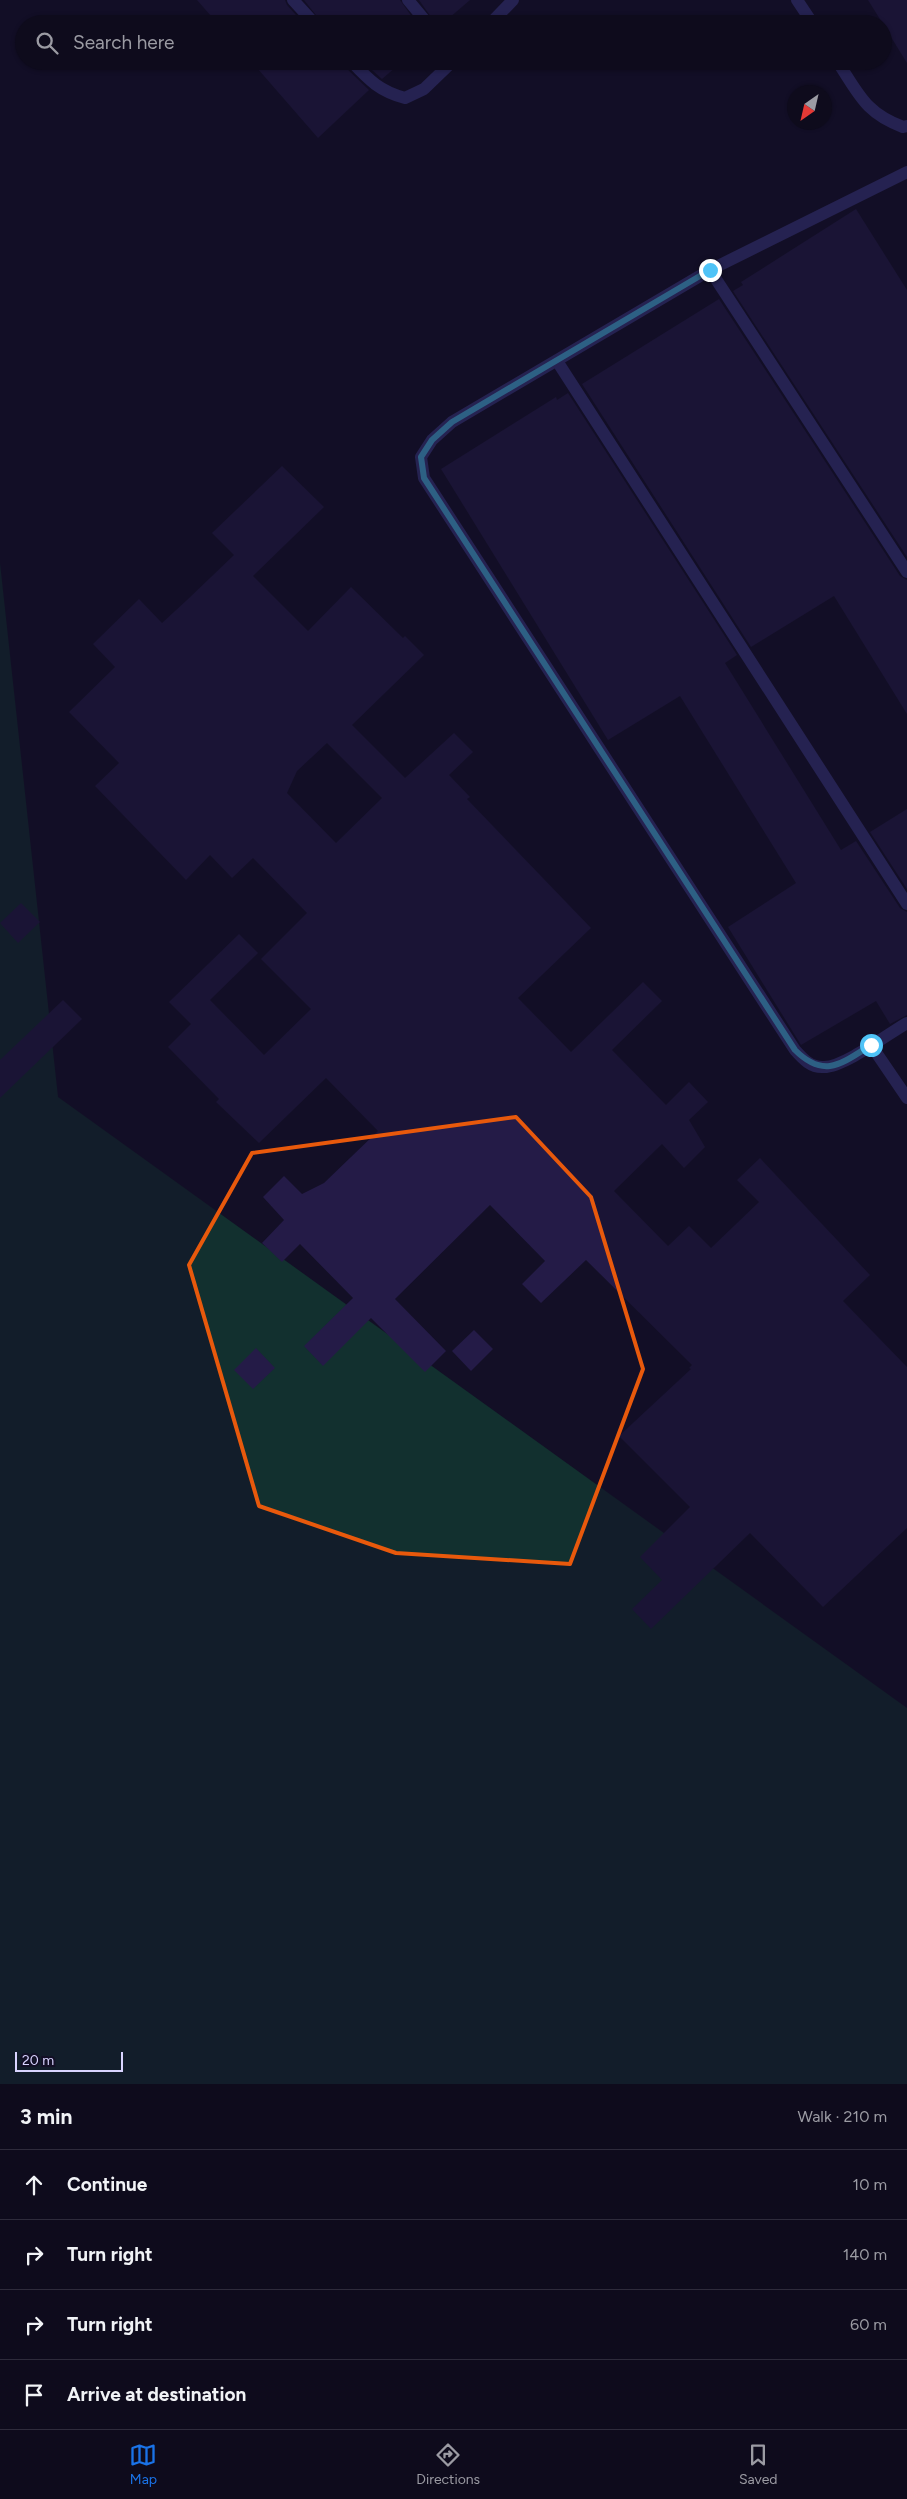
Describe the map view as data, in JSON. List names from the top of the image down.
{
  "scale_bar": "20 m",
  "north": "bottom left",
  "page": {
    "search": "Search here",
    "scale": "20 m",
    "heading": ["3 min", "Walk · 210 m"],
    "list": [
      ["Continue", "10 m"],
      ["Turn right", "140 m"],
      ["Turn right", "60 m"],
      "Arrive at destination"
    ],
    "nav": ["Map", "Directions", "Saved"]
  }
}
